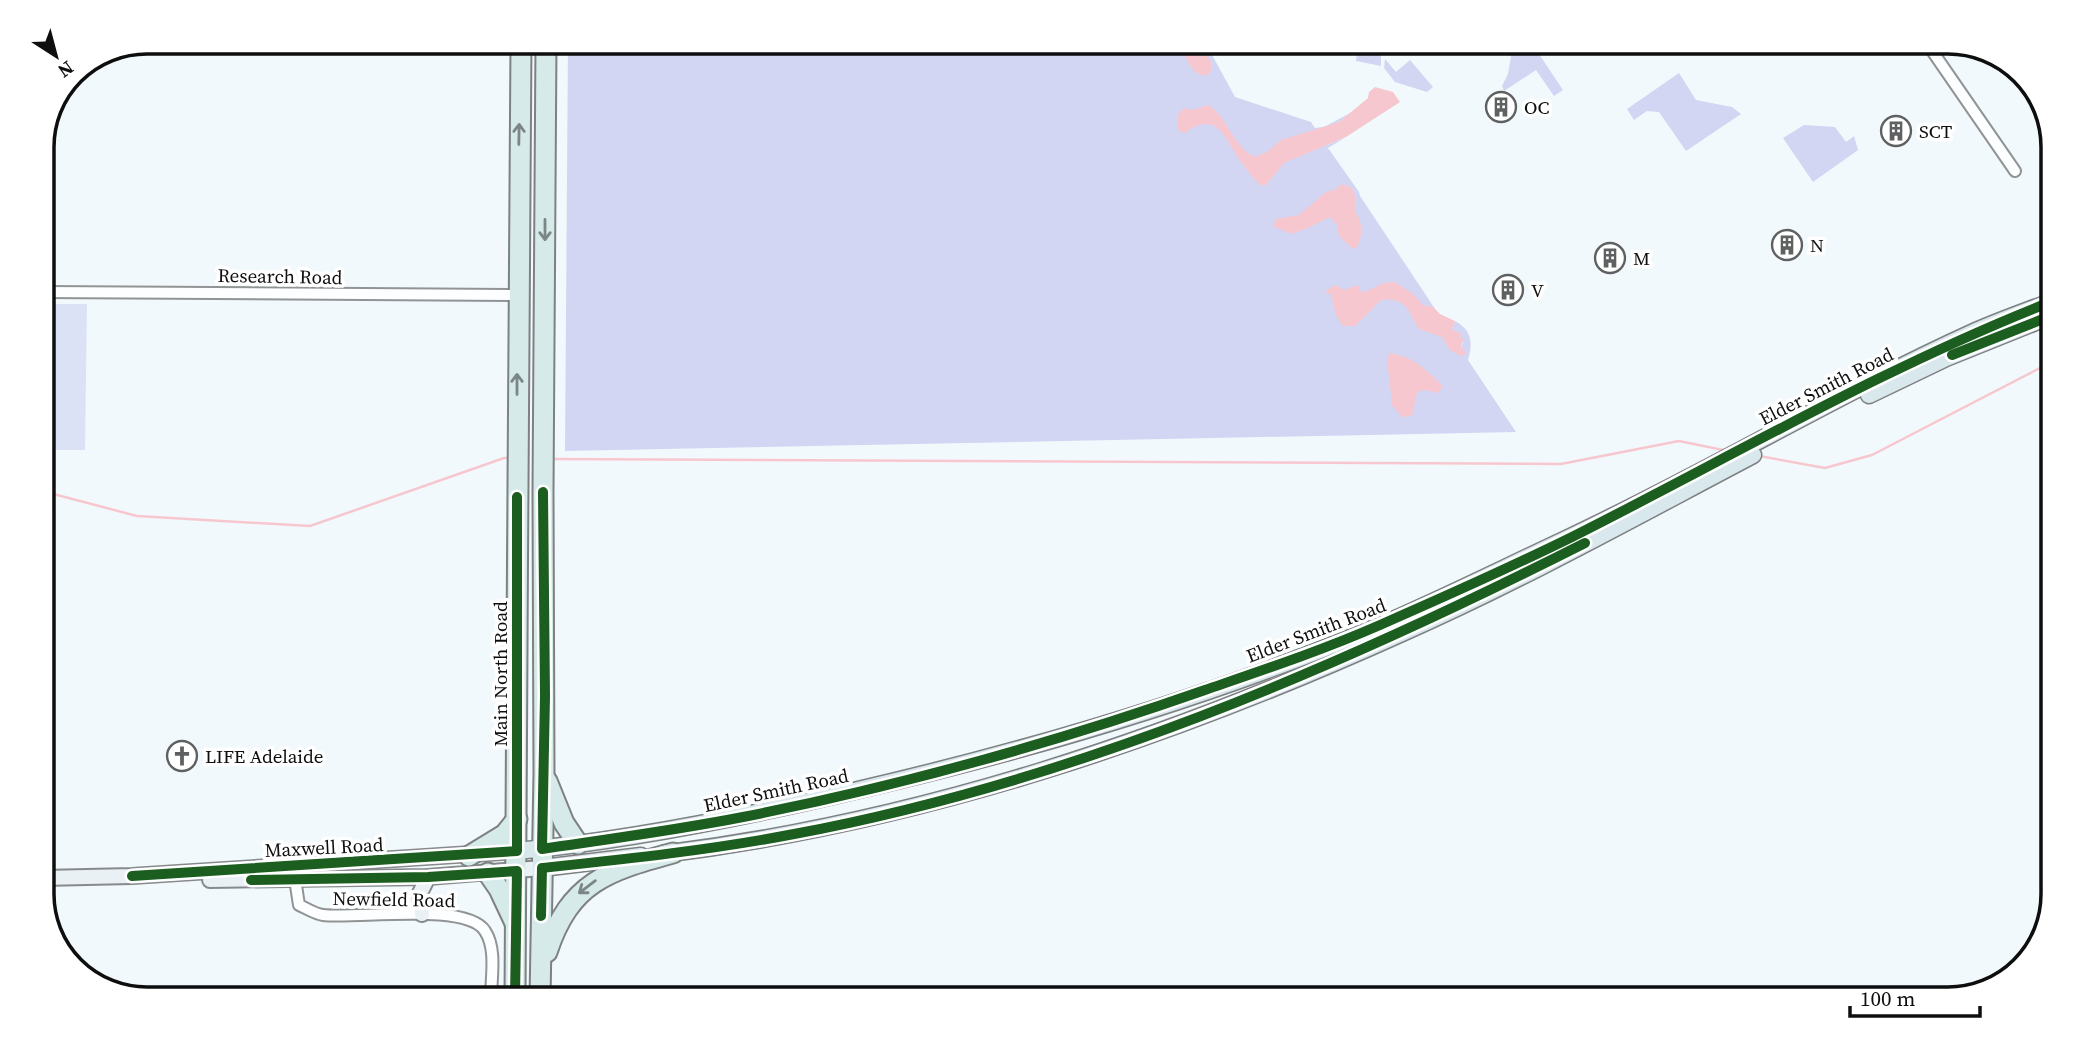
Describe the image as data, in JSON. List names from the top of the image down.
{
  "streets": {
    "highway": ["Main North Road"],
    "main road": ["Elder Smith Road"],
    "street": ["Research Road", "Maxwell Road", "Newfield Road"]
  },
  "crossings": [
    ["Research Road", "Main North Road"],
    ["Elder Smith Road", "Main North Road"],
    ["Elder Smith Road", "Maxwell Road"],
    ["Main North Road", "Maxwell Road"],
    ["Maxwell Road", "Newfield Road"]
  ],
  "places": {
    "building": [
      "OC",
      "SCT",
      "N",
      "M",
      "V"
    ],
    "church": ["LIFE Adelaide"]
  },
  "scale_bar": "100 m",
  "north": "bottom right"
}
